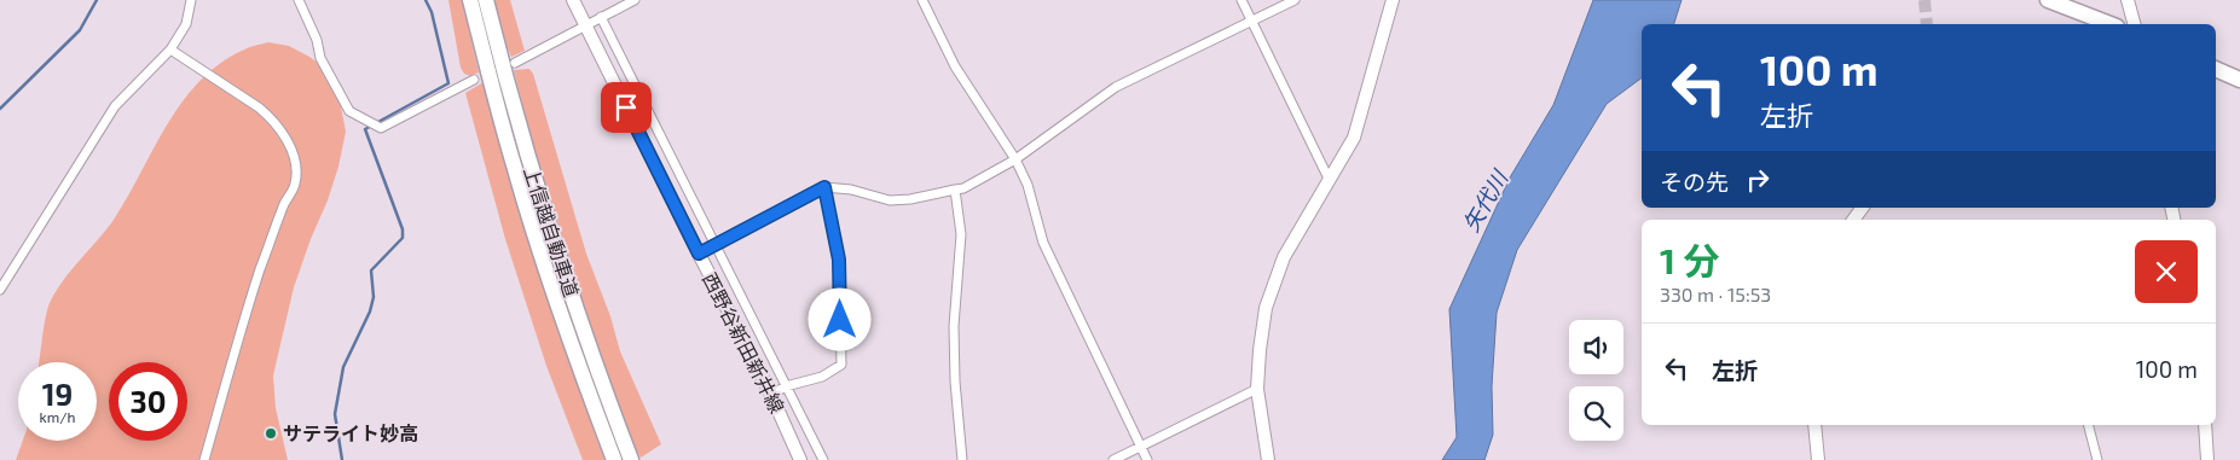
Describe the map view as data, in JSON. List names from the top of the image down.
{
  "streets": {
    "highway": ["上信越自動車道"],
    "main road": ["西野谷新田新井線"]
  },
  "water": ["矢代川"],
  "places": ["サテライト妙高"],
  "page": {
    "turn": ["100 m", "左折"],
    "then": "その先",
    "heading": ["1 分", "330 m · 15:53"],
    "list": [
      {
        "name": "左折",
        "value": "100 m"
      }
    ],
    "speed": "19 km/h",
    "limit": "30"
  }
}
